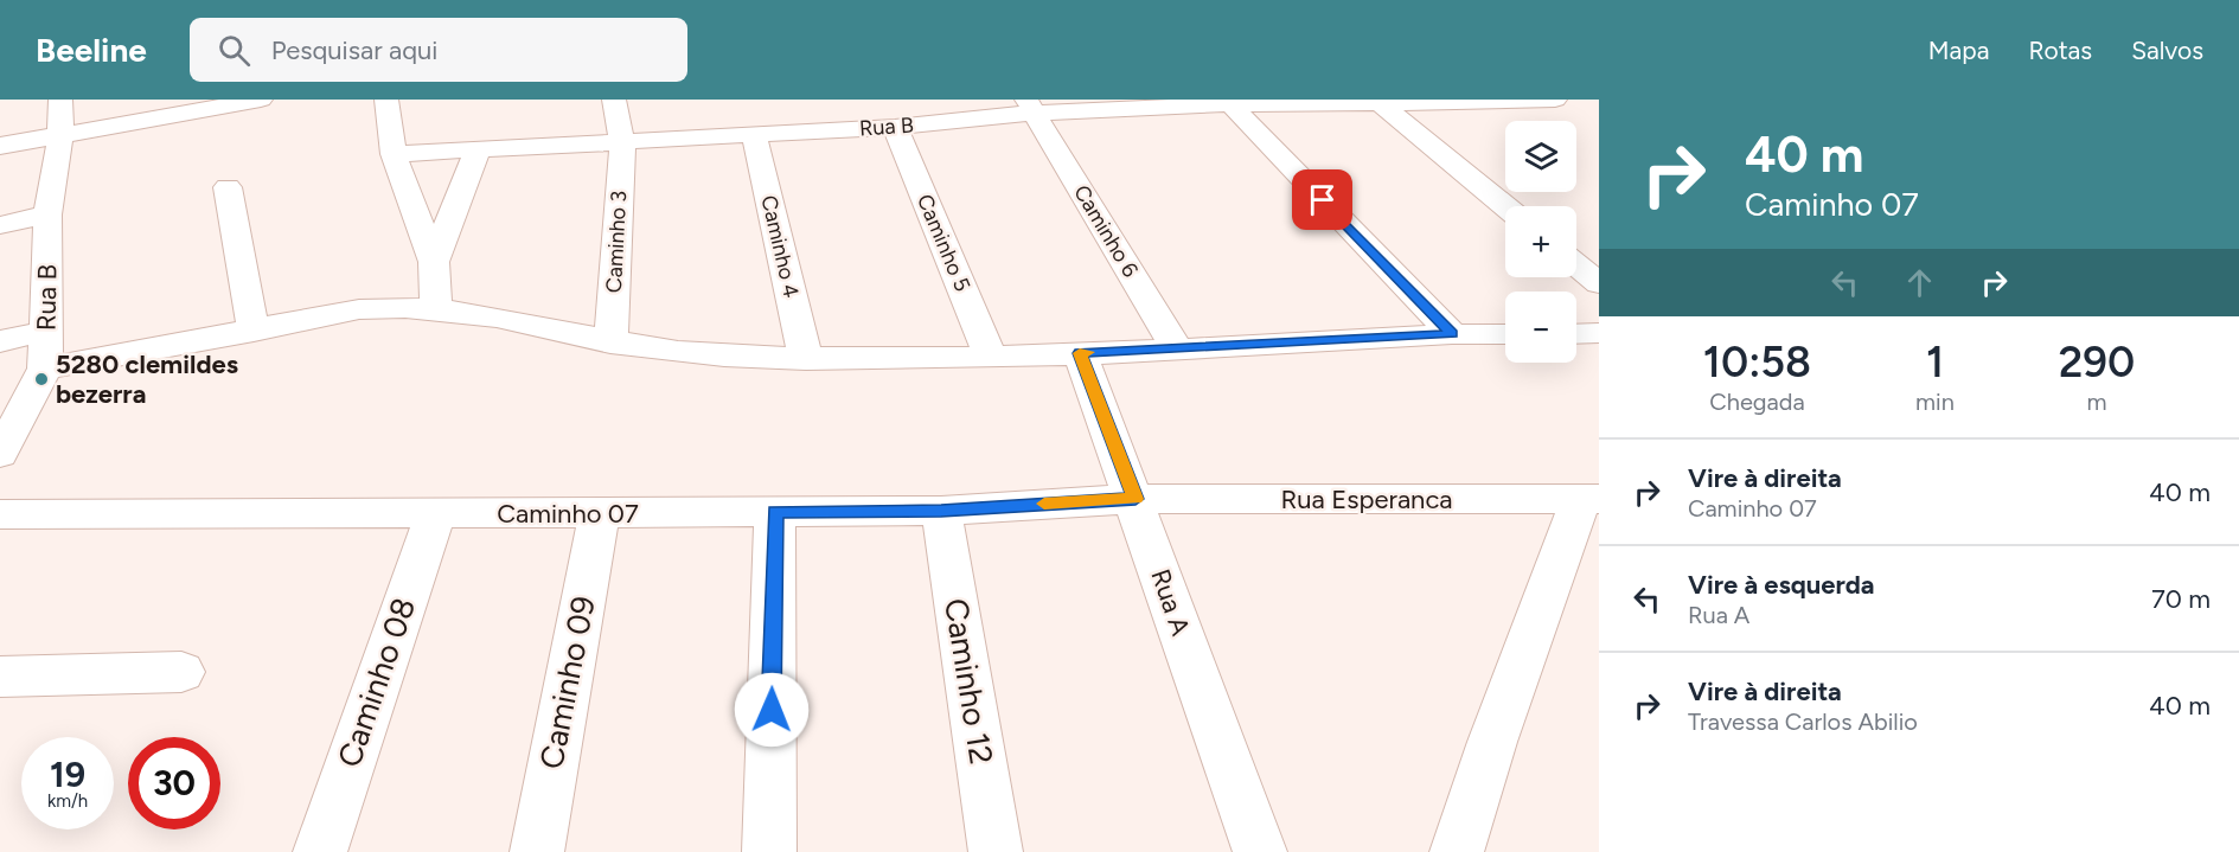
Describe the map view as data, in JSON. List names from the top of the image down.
{
  "streets": {
    "street": [
      "Rua B",
      "Caminho 6",
      "Caminho 3",
      "Caminho 5",
      "Caminho 4",
      "Rua Esperanca",
      "Caminho 07",
      "Rua A",
      "Caminho 12",
      "Caminho 08",
      "Caminho 09"
    ]
  },
  "crossings": [
    ["Rua B", "Caminho 6"],
    ["Rua B", "Caminho 3"],
    ["Rua B", "Caminho 5"],
    ["Rua B", "Caminho 4"],
    ["Rua Esperanca", "Caminho 07"],
    ["Rua Esperanca", "Rua A"],
    ["Caminho 07", "Rua A"],
    ["Caminho 07", "Caminho 12"],
    ["Caminho 07", "Caminho 08"],
    ["Caminho 07", "Caminho 09"]
  ],
  "places": ["5280 clemildes bezerra"],
  "page": {
    "header": "Beeline",
    "search": "Pesquisar aqui",
    "nav": ["Mapa", "Rotas", "Salvos"],
    "turn": ["40 m", "Caminho 07"],
    "map_buttons": ["+", "−"],
    "eta": [
      "10:58",
      "Chegada",
      "1",
      "min",
      "290",
      "m"
    ],
    "list": [
      {
        "name": "Vire à direita",
        "note": "Caminho 07",
        "value": "40 m"
      },
      {
        "name": "Vire à esquerda",
        "note": "Rua A",
        "value": "70 m"
      },
      {
        "name": "Vire à direita",
        "note": "Travessa Carlos Abilio",
        "value": "40 m"
      }
    ],
    "speed": "19 km/h",
    "limit": "30"
  }
}
